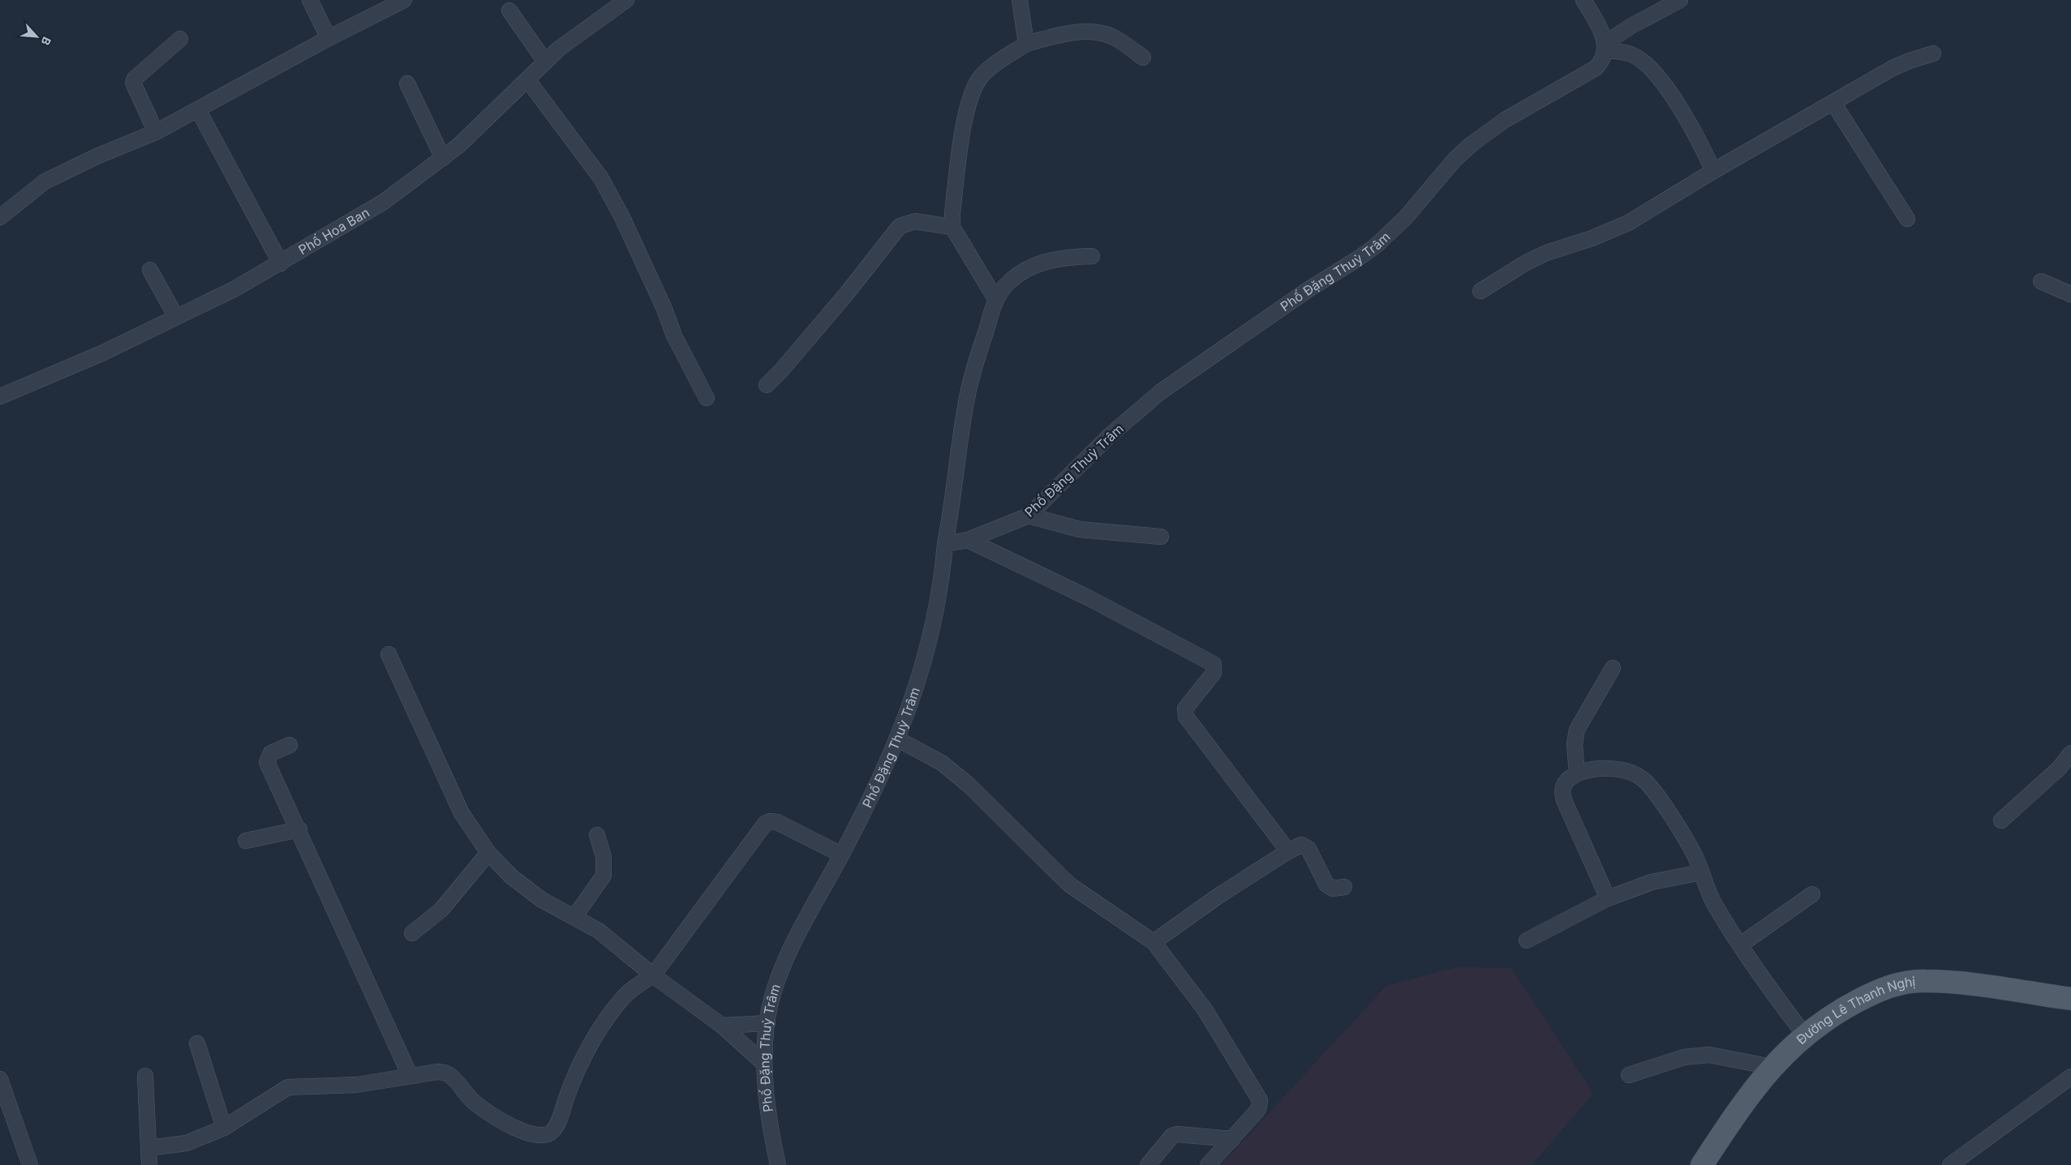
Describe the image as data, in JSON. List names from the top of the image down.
{
  "streets": {
    "main road": ["Đường Lê Thanh Nghị"],
    "street": ["Phố Hoa Ban", "Phố Đặng Thuỳ Trâm"]
  },
  "north": "bottom right"
}
